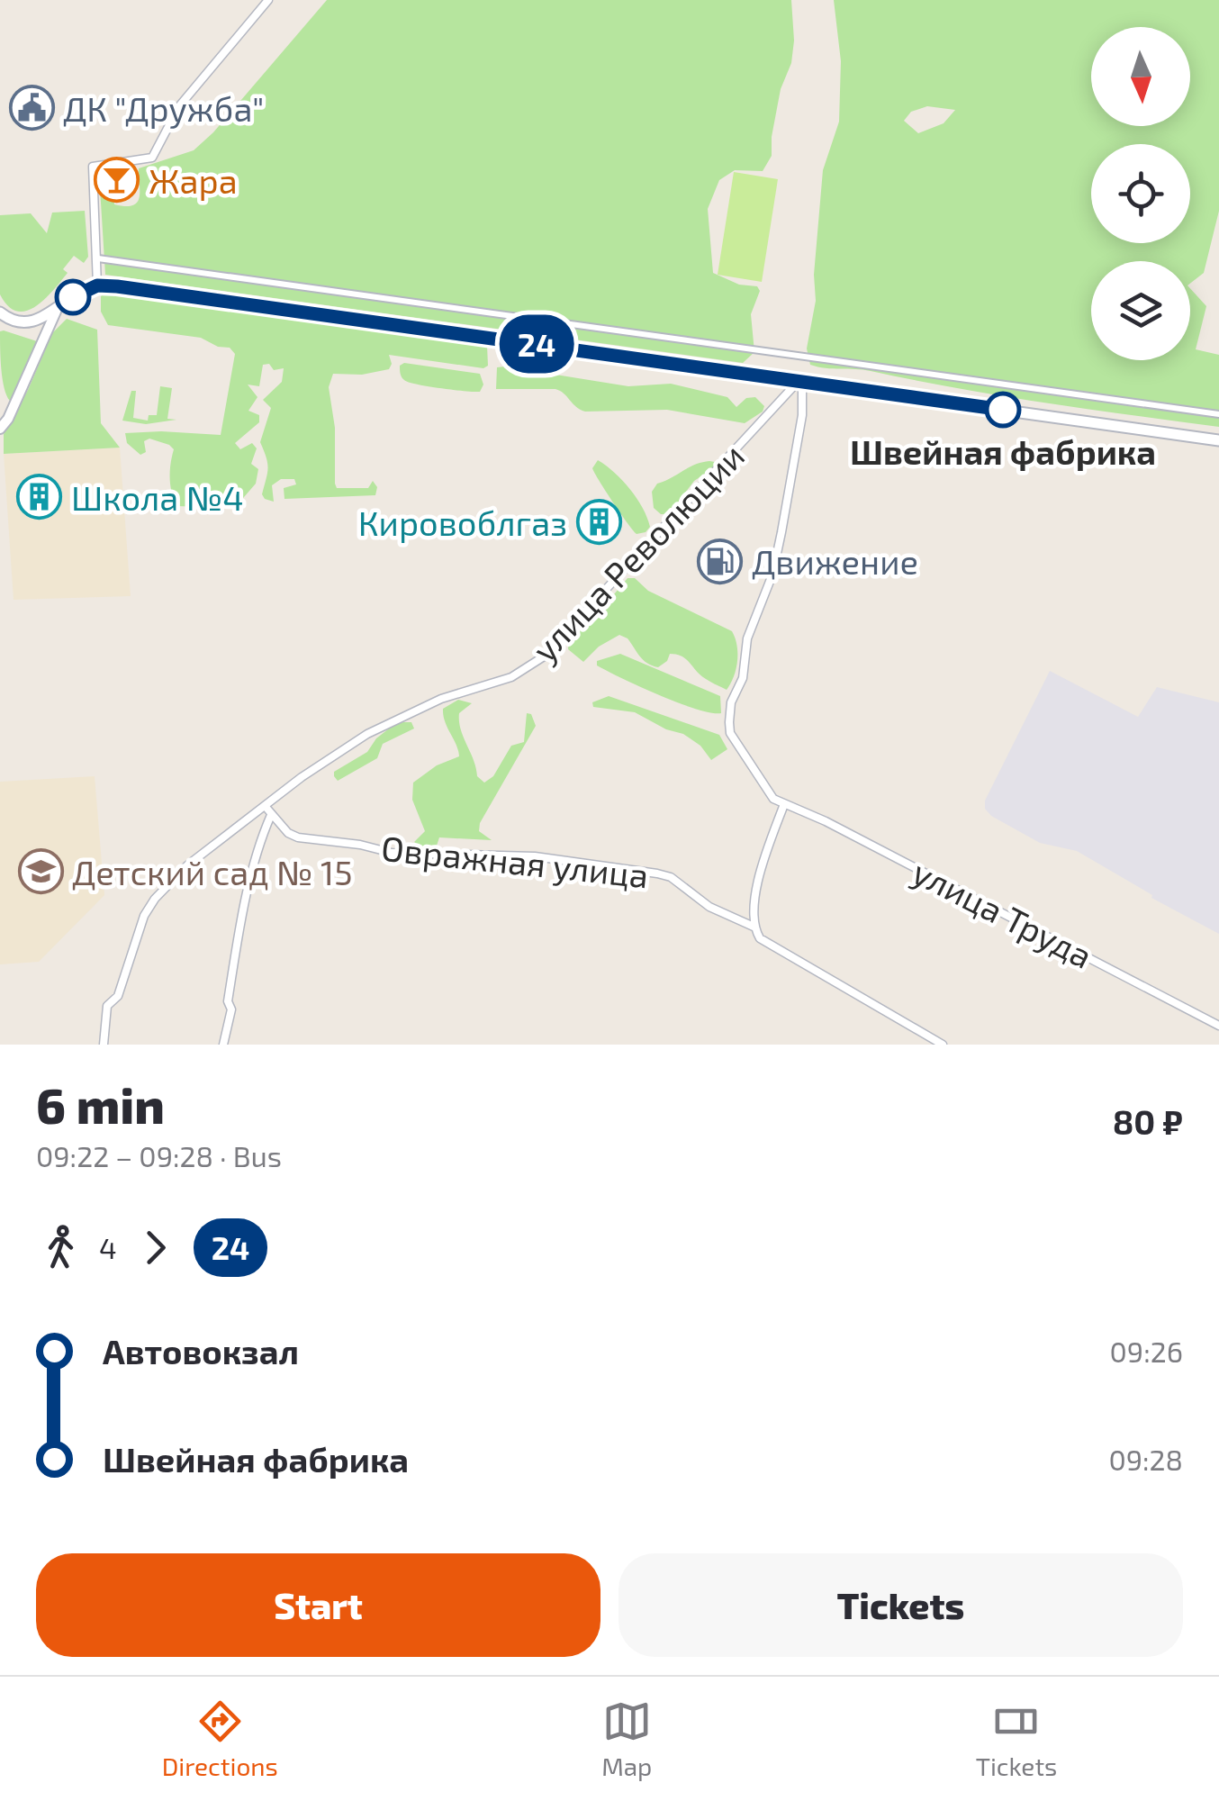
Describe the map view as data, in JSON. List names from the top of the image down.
{
  "streets": {
    "street": ["улица Революции", "Овражная улица", "улица Труда"]
  },
  "crossings": [
    ["улица Революции", "Овражная улица"]
  ],
  "places": {
    "public building": ["ДК \"Дружба\""],
    "bar": ["Жара"],
    "other": ["Швейная фабрика"],
    "building": ["Школа №4", "Кировоблгаз"],
    "fuel station": ["Движение"],
    "school or university": ["Детский сад № 15"]
  },
  "lines": ["bus line 24"],
  "north": "bottom",
  "page": {
    "on_map": "24",
    "heading": ["6 min", "09:22 – 09:28 · Bus", "80 ₽"],
    "legs": ["4", "24"],
    "list": [
      {
        "name": "Автовокзал",
        "value": "09:26"
      },
      {
        "name": "Швейная фабрика",
        "value": "09:28"
      }
    ],
    "buttons": ["Start", "Tickets"],
    "tabs": ["Directions", "Map", "Tickets"]
  }
}
